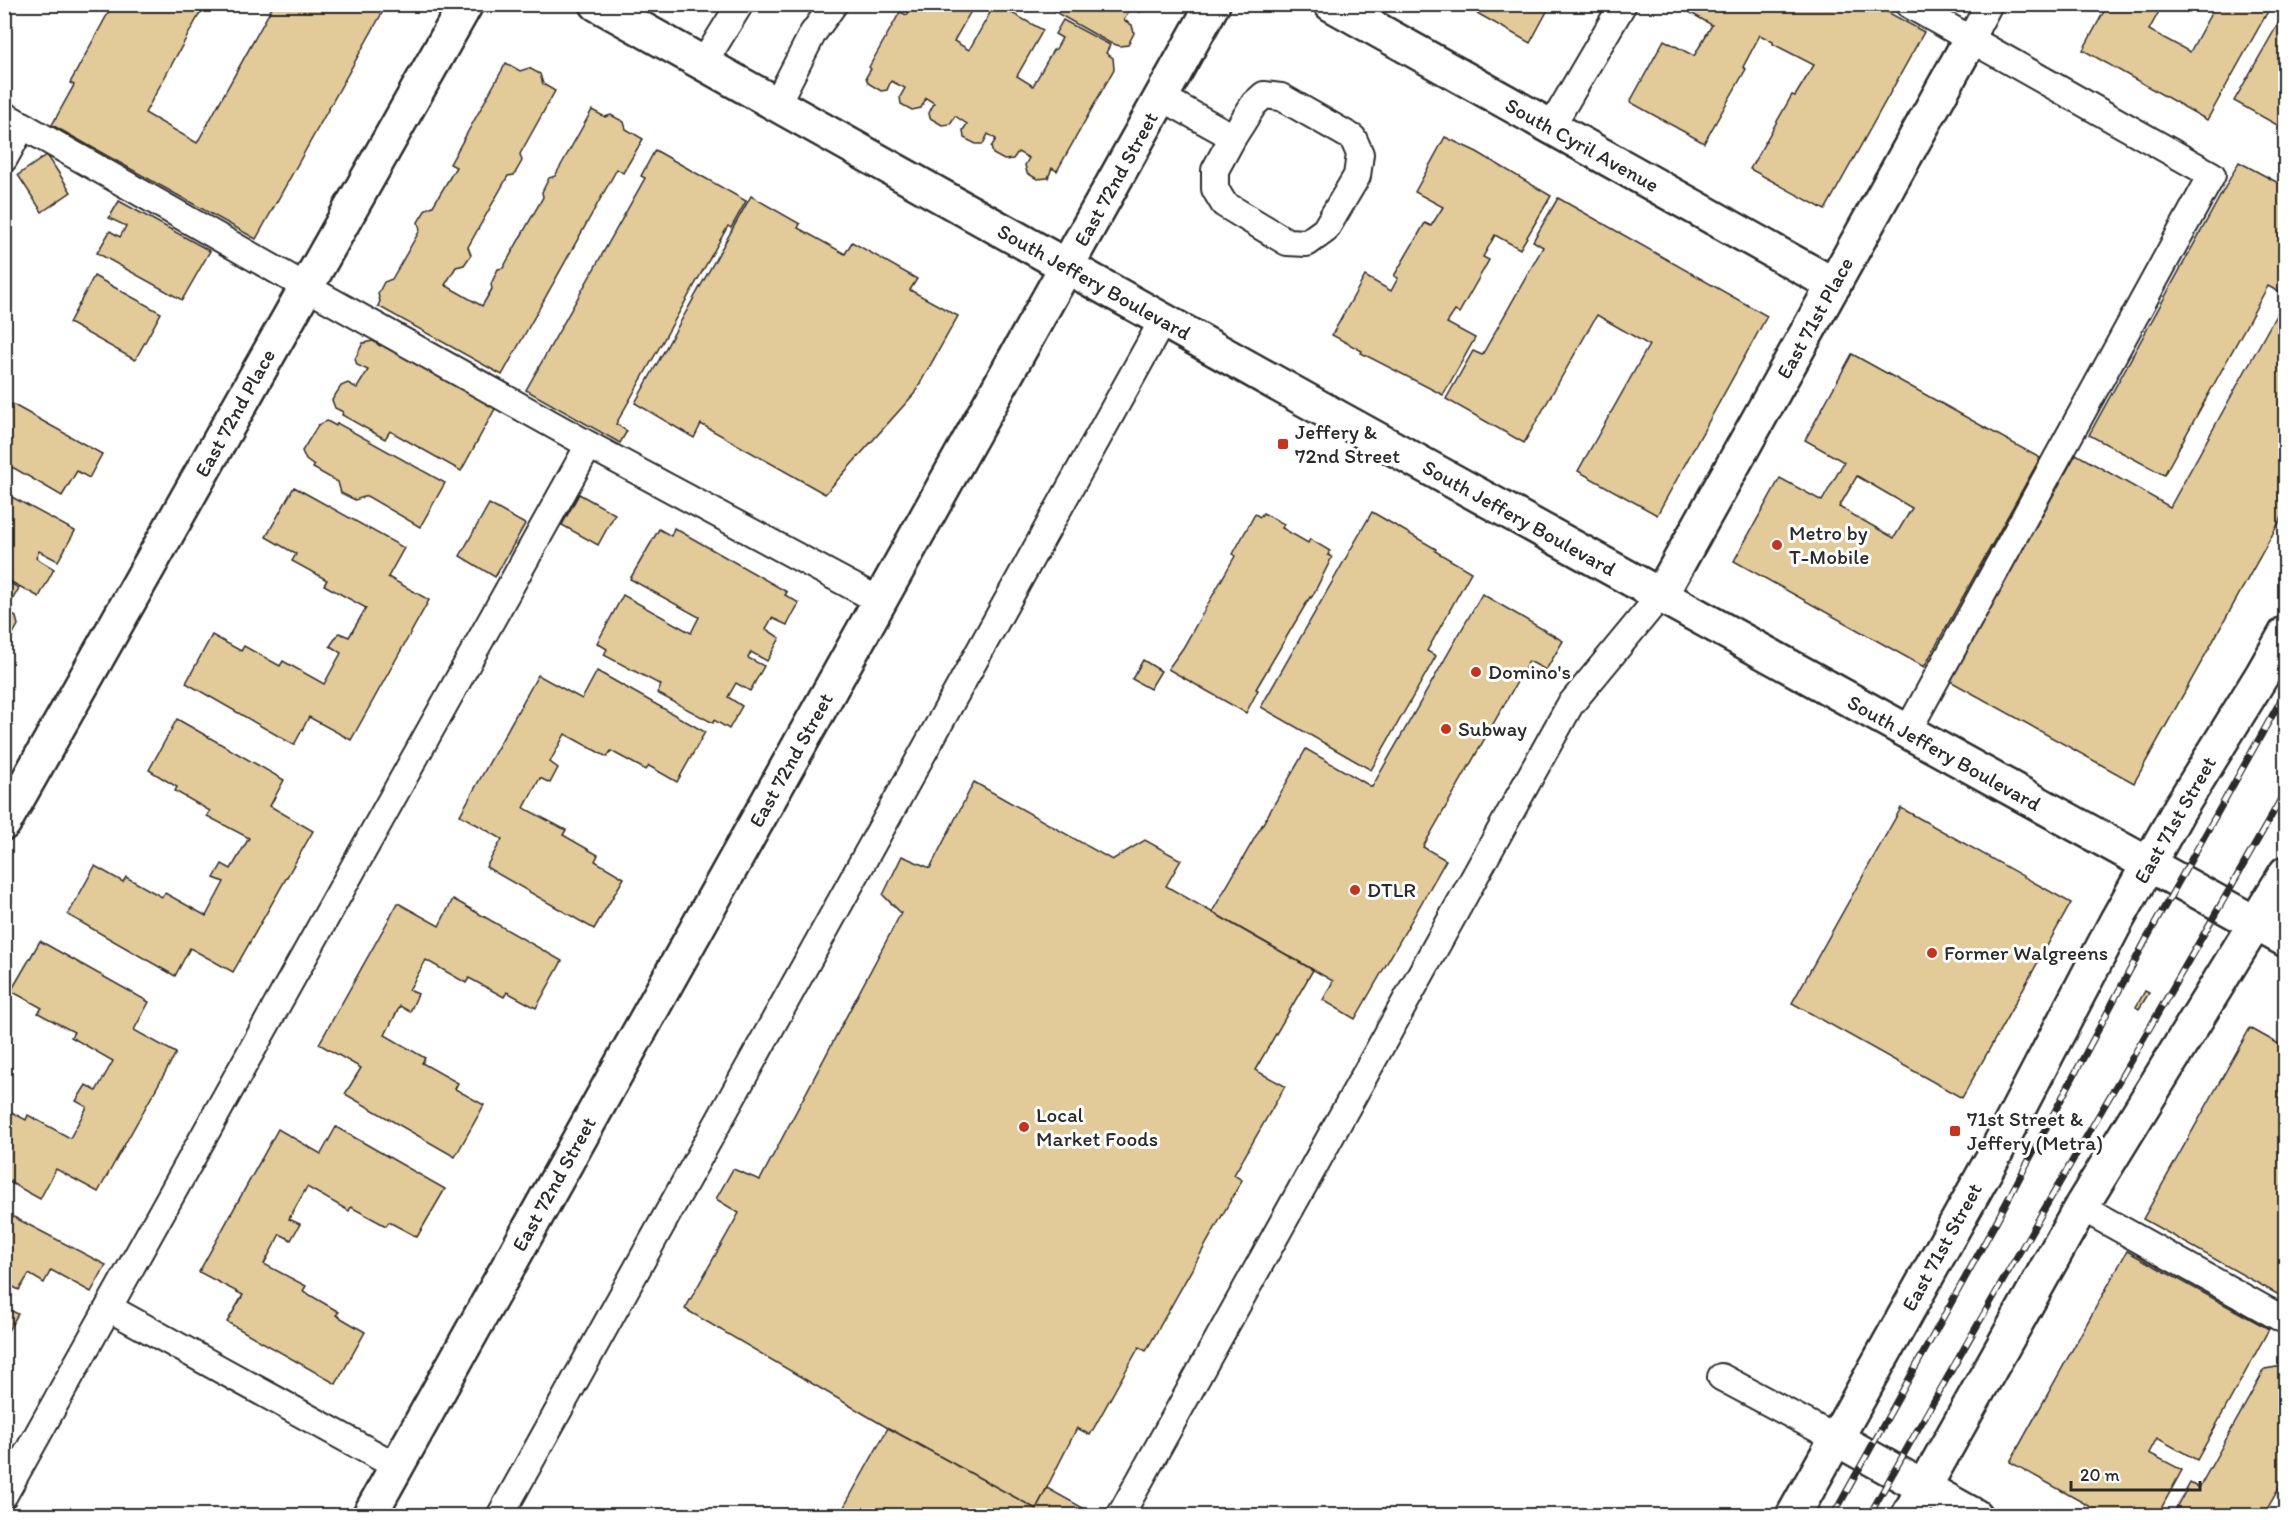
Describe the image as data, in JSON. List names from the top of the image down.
{
  "streets": {
    "street": [
      "South Cyril Avenue",
      "East 72nd Street",
      "South Jeffery Boulevard",
      "East 71st Place",
      "East 72nd Place",
      "East 71st Street"
    ]
  },
  "crossings": [
    ["South Cyril Avenue", "East 71st Place"],
    ["East 72nd Street", "South Jeffery Boulevard"],
    ["South Jeffery Boulevard", "East 71st Place"],
    ["South Jeffery Boulevard", "East 71st Street"]
  ],
  "places": {
    "transit": ["Jeffery & 72nd Street", "71st Street & Jeffery (Metra)"],
    "other": [
      "Metro by T-Mobile",
      "Domino's",
      "Subway",
      "DTLR",
      "Former Walgreens",
      "Local Market Foods"
    ]
  },
  "scale_bar": "20 m"
}
